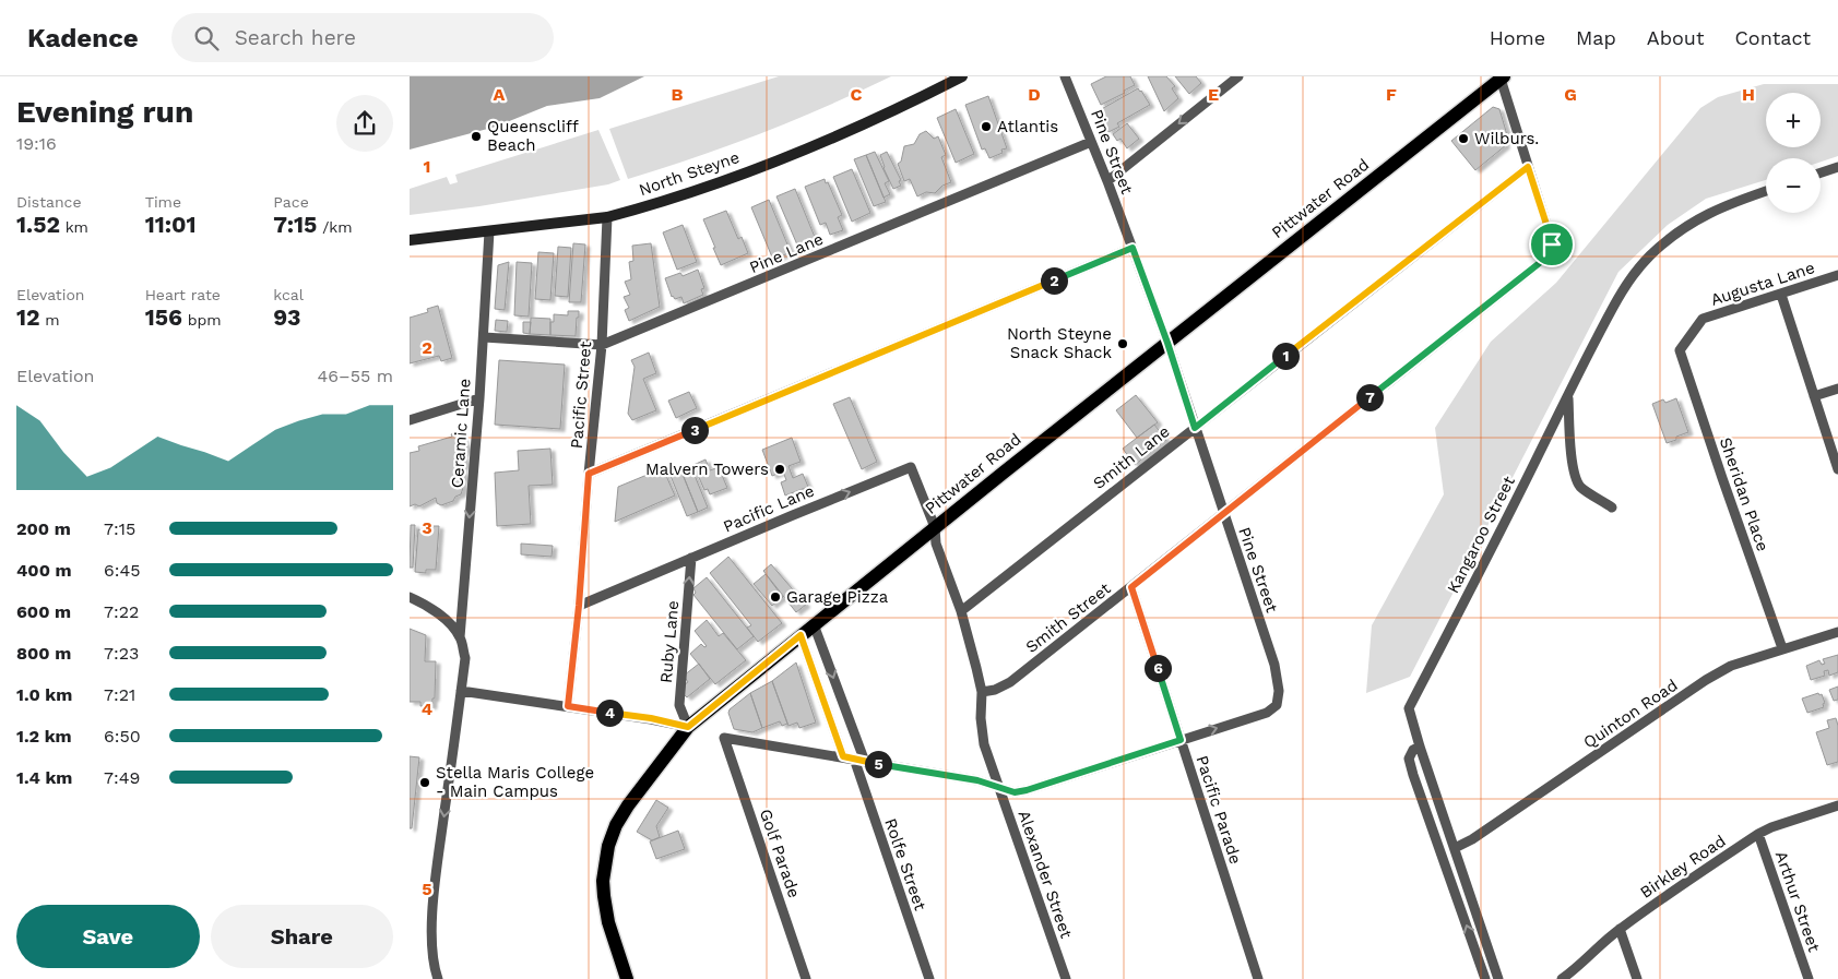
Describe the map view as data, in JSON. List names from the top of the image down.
{
  "streets": {
    "main road": ["North Steyne", "Pittwater Road"],
    "street": [
      "Pine Street",
      "Pine Lane",
      "Augusta Lane",
      "Pacific Street",
      "Ceramic Lane",
      "Smith Lane",
      "Sheridan Place",
      "Pacific Lane",
      "Kangaroo Street",
      "Smith Street",
      "Ruby Lane",
      "Quinton Road",
      "Pacific Parade",
      "Golf Parade",
      "Rolfe Street",
      "Birkley Road",
      "Alexander Street",
      "Arthur Street"
    ]
  },
  "crossings": [
    ["Pine Street", "Pittwater Road"],
    ["Pine Street", "Pine Lane"],
    ["Pine Street", "Smith Lane"],
    ["Pine Street", "Smith Street"],
    ["Pine Street", "Pacific Parade"],
    ["North Steyne", "Pacific Street"],
    ["North Steyne", "Ceramic Lane"],
    ["Pittwater Road", "Pacific Lane"],
    ["Pittwater Road", "Ruby Lane"],
    ["Pittwater Road", "Alexander Street"],
    ["Pine Lane", "Pacific Street"],
    ["Pine Lane", "Ceramic Lane"],
    ["Augusta Lane", "Sheridan Place"],
    ["Pacific Street", "Pacific Lane"],
    ["Smith Lane", "Smith Street"],
    ["Smith Lane", "Alexander Street"],
    ["Sheridan Place", "Quinton Road"],
    ["Pacific Lane", "Ruby Lane"],
    ["Pacific Lane", "Alexander Street"],
    ["Kangaroo Street", "Quinton Road"],
    ["Smith Street", "Pacific Parade"],
    ["Smith Street", "Alexander Street"],
    ["Birkley Road", "Arthur Street"]
  ],
  "one_way": ["Ceramic Lane", "Pacific Lane", "Ruby Lane"],
  "places": [
    "Atlantis",
    "Queenscliff Beach",
    "Wilburs.",
    "North Steyne Snack Shack",
    "Malvern Towers",
    "Garage Pizza",
    "Stella Maris College - Main Campus"
  ],
  "page": {
    "header": "Kadence",
    "search": "Search here",
    "nav": [
      "Home",
      "Map",
      "About",
      "Contact"
    ],
    "heading": ["Evening run", "19:16"],
    "map_buttons": ["+", "−"],
    "stats": [
      ["Distance", "1.52 km"],
      ["Time", "11:01"],
      ["Pace", "7:15 /km"],
      ["Elevation", "12 m"],
      ["Heart rate", "156 bpm"],
      ["kcal", "93"]
    ],
    "pins": [
      "2",
      "1",
      "7",
      "3",
      "6",
      "4",
      "5"
    ],
    "chart": ["Elevation", "46–55 m"],
    "list": [
      {
        "name": "200 m",
        "note": "7:15"
      },
      {
        "name": "400 m",
        "note": "6:45"
      },
      {
        "name": "600 m",
        "note": "7:22"
      },
      {
        "name": "800 m",
        "note": "7:23"
      },
      {
        "name": "1.0 km",
        "note": "7:21"
      },
      {
        "name": "1.2 km",
        "note": "6:50"
      },
      {
        "name": "1.4 km",
        "note": "7:49"
      }
    ],
    "buttons": ["Save", "Share"]
  },
  "grid": {
    "columns": [
      "A",
      "B",
      "C",
      "D",
      "E",
      "F",
      "G",
      "H"
    ],
    "rows": [
      "1",
      "2",
      "3",
      "4",
      "5"
    ]
  }
}
